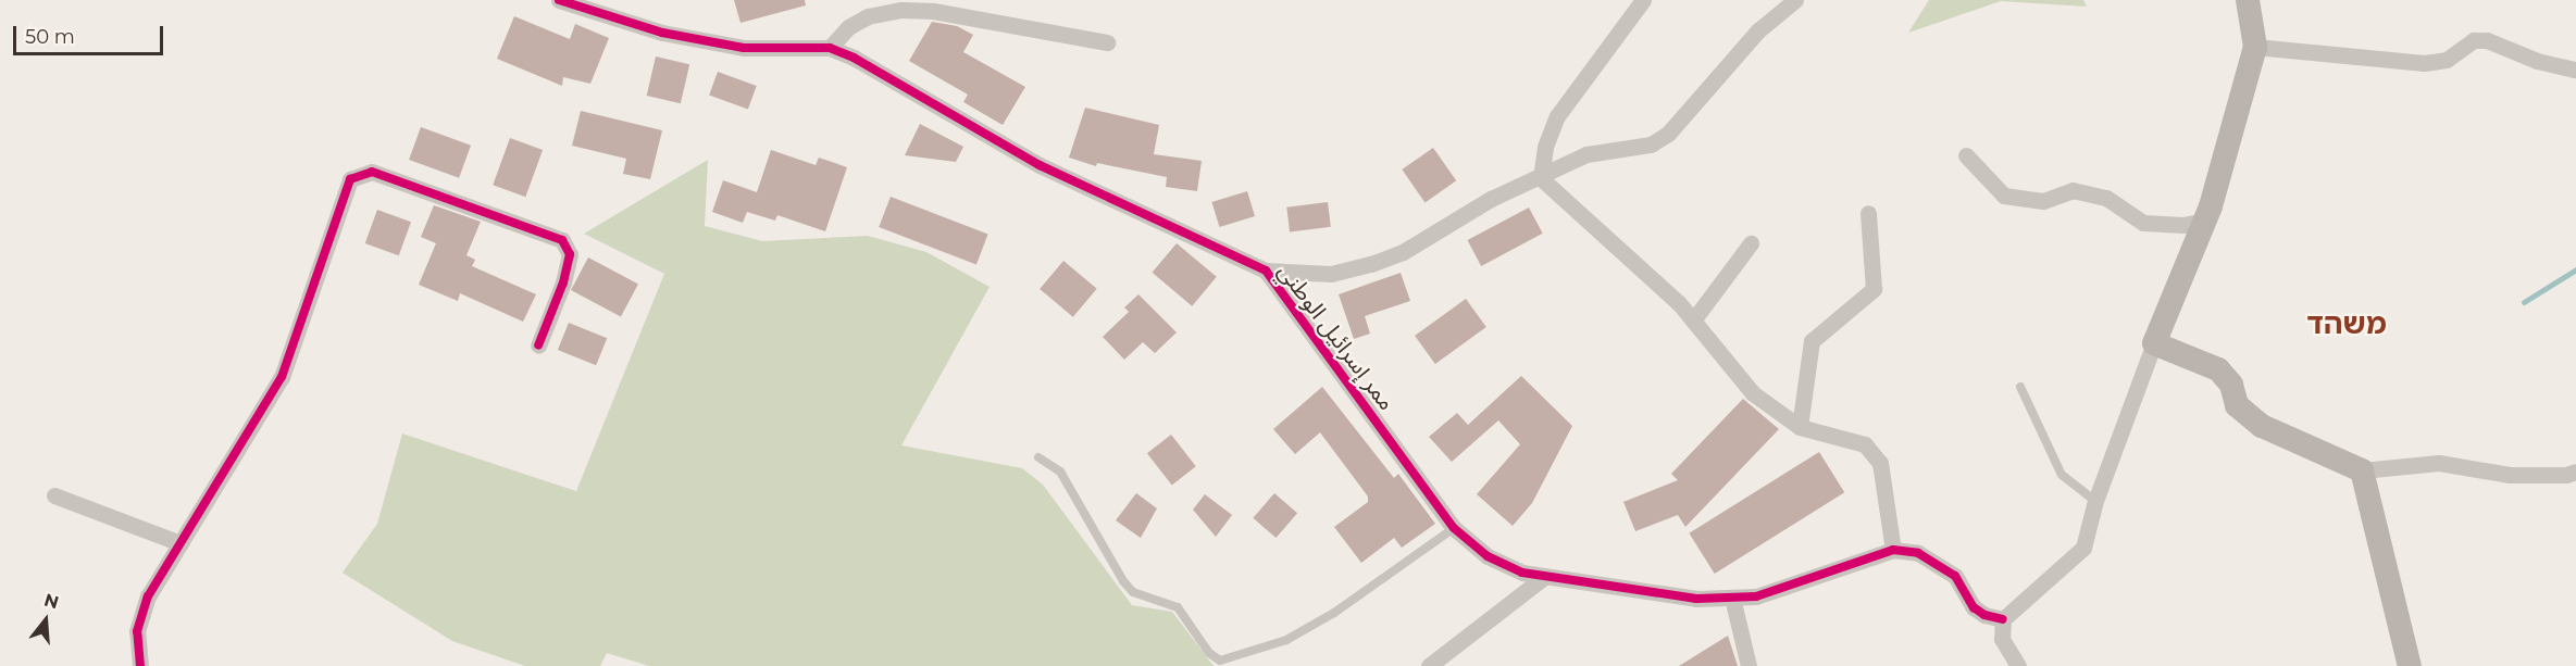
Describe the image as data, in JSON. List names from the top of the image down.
{
  "streets": {
    "street": ["ممر إسرائيل الوطني"]
  },
  "districts": ["משהד"],
  "scale_bar": "50 m",
  "north": "top"
}
